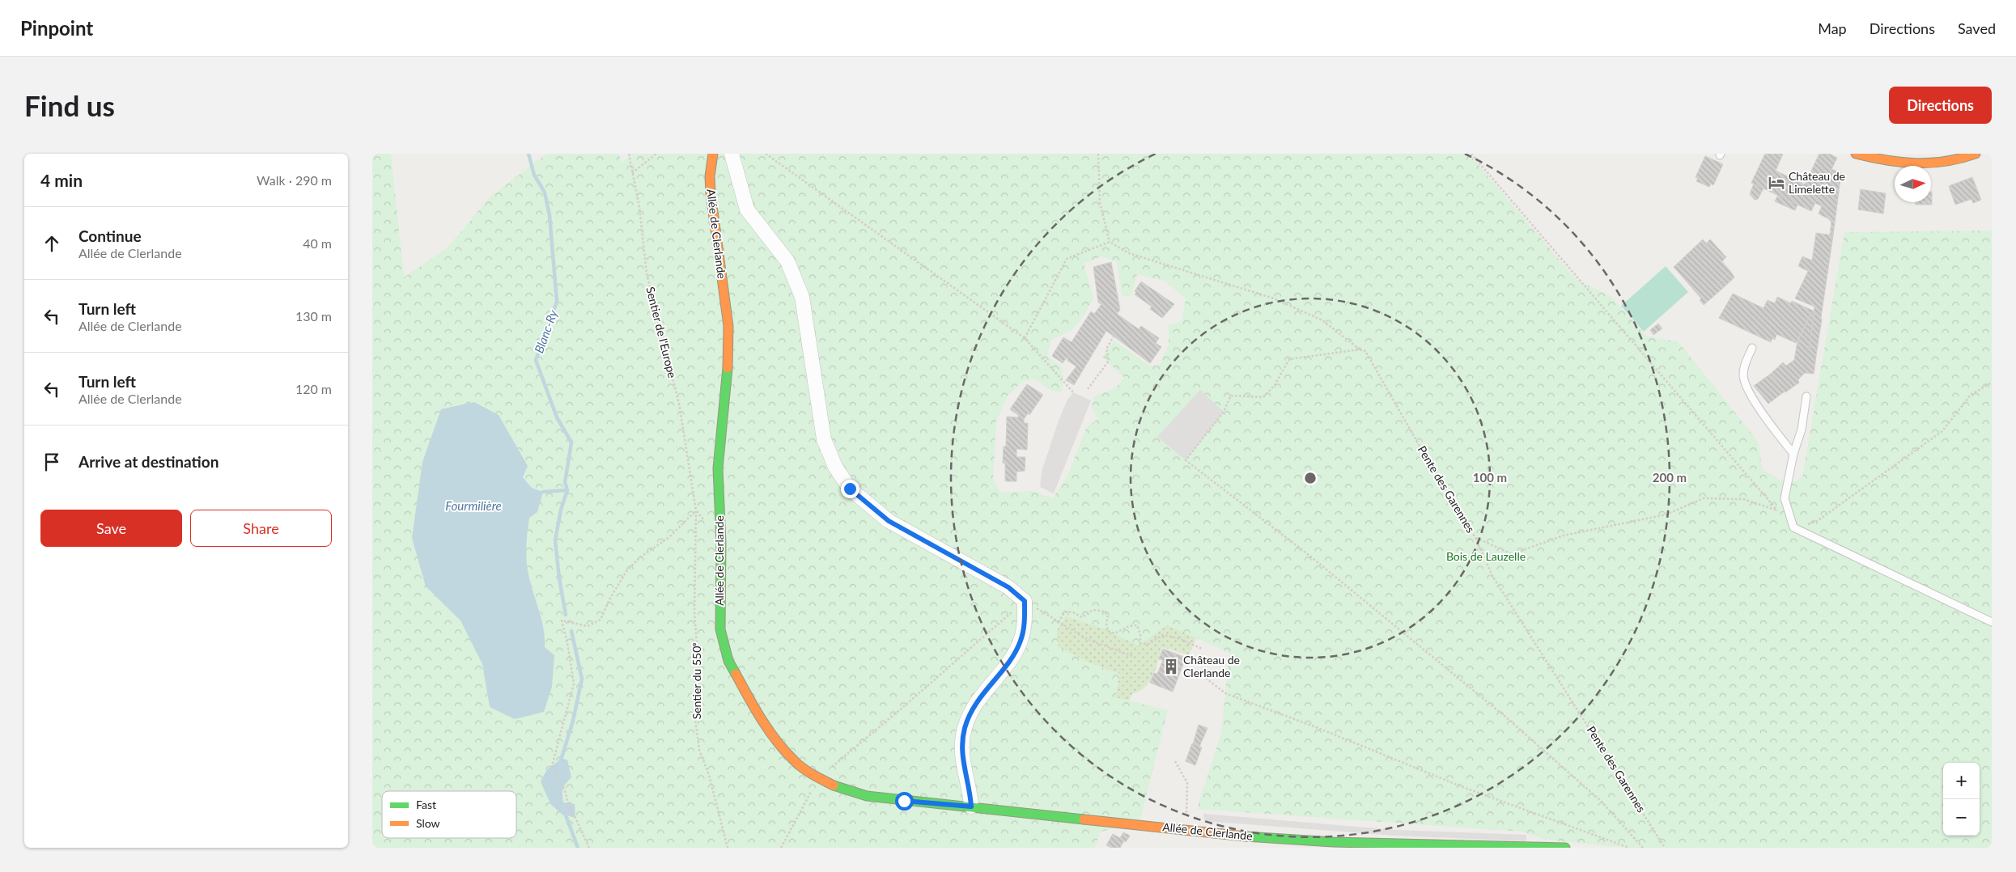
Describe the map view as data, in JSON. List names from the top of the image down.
{
  "streets": {
    "street": ["Allée de Clerlande"],
    "path": ["Sentier de l'Europe", "Pente des Garennes", "Sentier du 550ᵉ"]
  },
  "crossings": [
    ["Sentier de l'Europe", "Sentier du 550ᵉ"]
  ],
  "water": ["Blanc-Ry", "Fourmilière"],
  "parks": ["Bois de Lauzelle"],
  "places": {
    "hotel": ["Château de Limelette"],
    "building": ["Château de Clerlande"]
  },
  "legend": ["Fast", "Slow"],
  "north": "right",
  "page": {
    "header": "Pinpoint",
    "nav": ["Map", "Directions", "Saved"],
    "buttons": [
      "Directions",
      ["Save", "Share"]
    ],
    "title": "Find us",
    "heading": ["4 min", "Walk · 290 m"],
    "list": [
      ["Continue", "Allée de Clerlande", "40 m"],
      ["Turn left", "Allée de Clerlande", "130 m"],
      ["Turn left", "Allée de Clerlande", "120 m"],
      "Arrive at destination"
    ],
    "map_buttons": ["+", "−"]
  },
  "rings": ["100 m", "200 m"]
}
